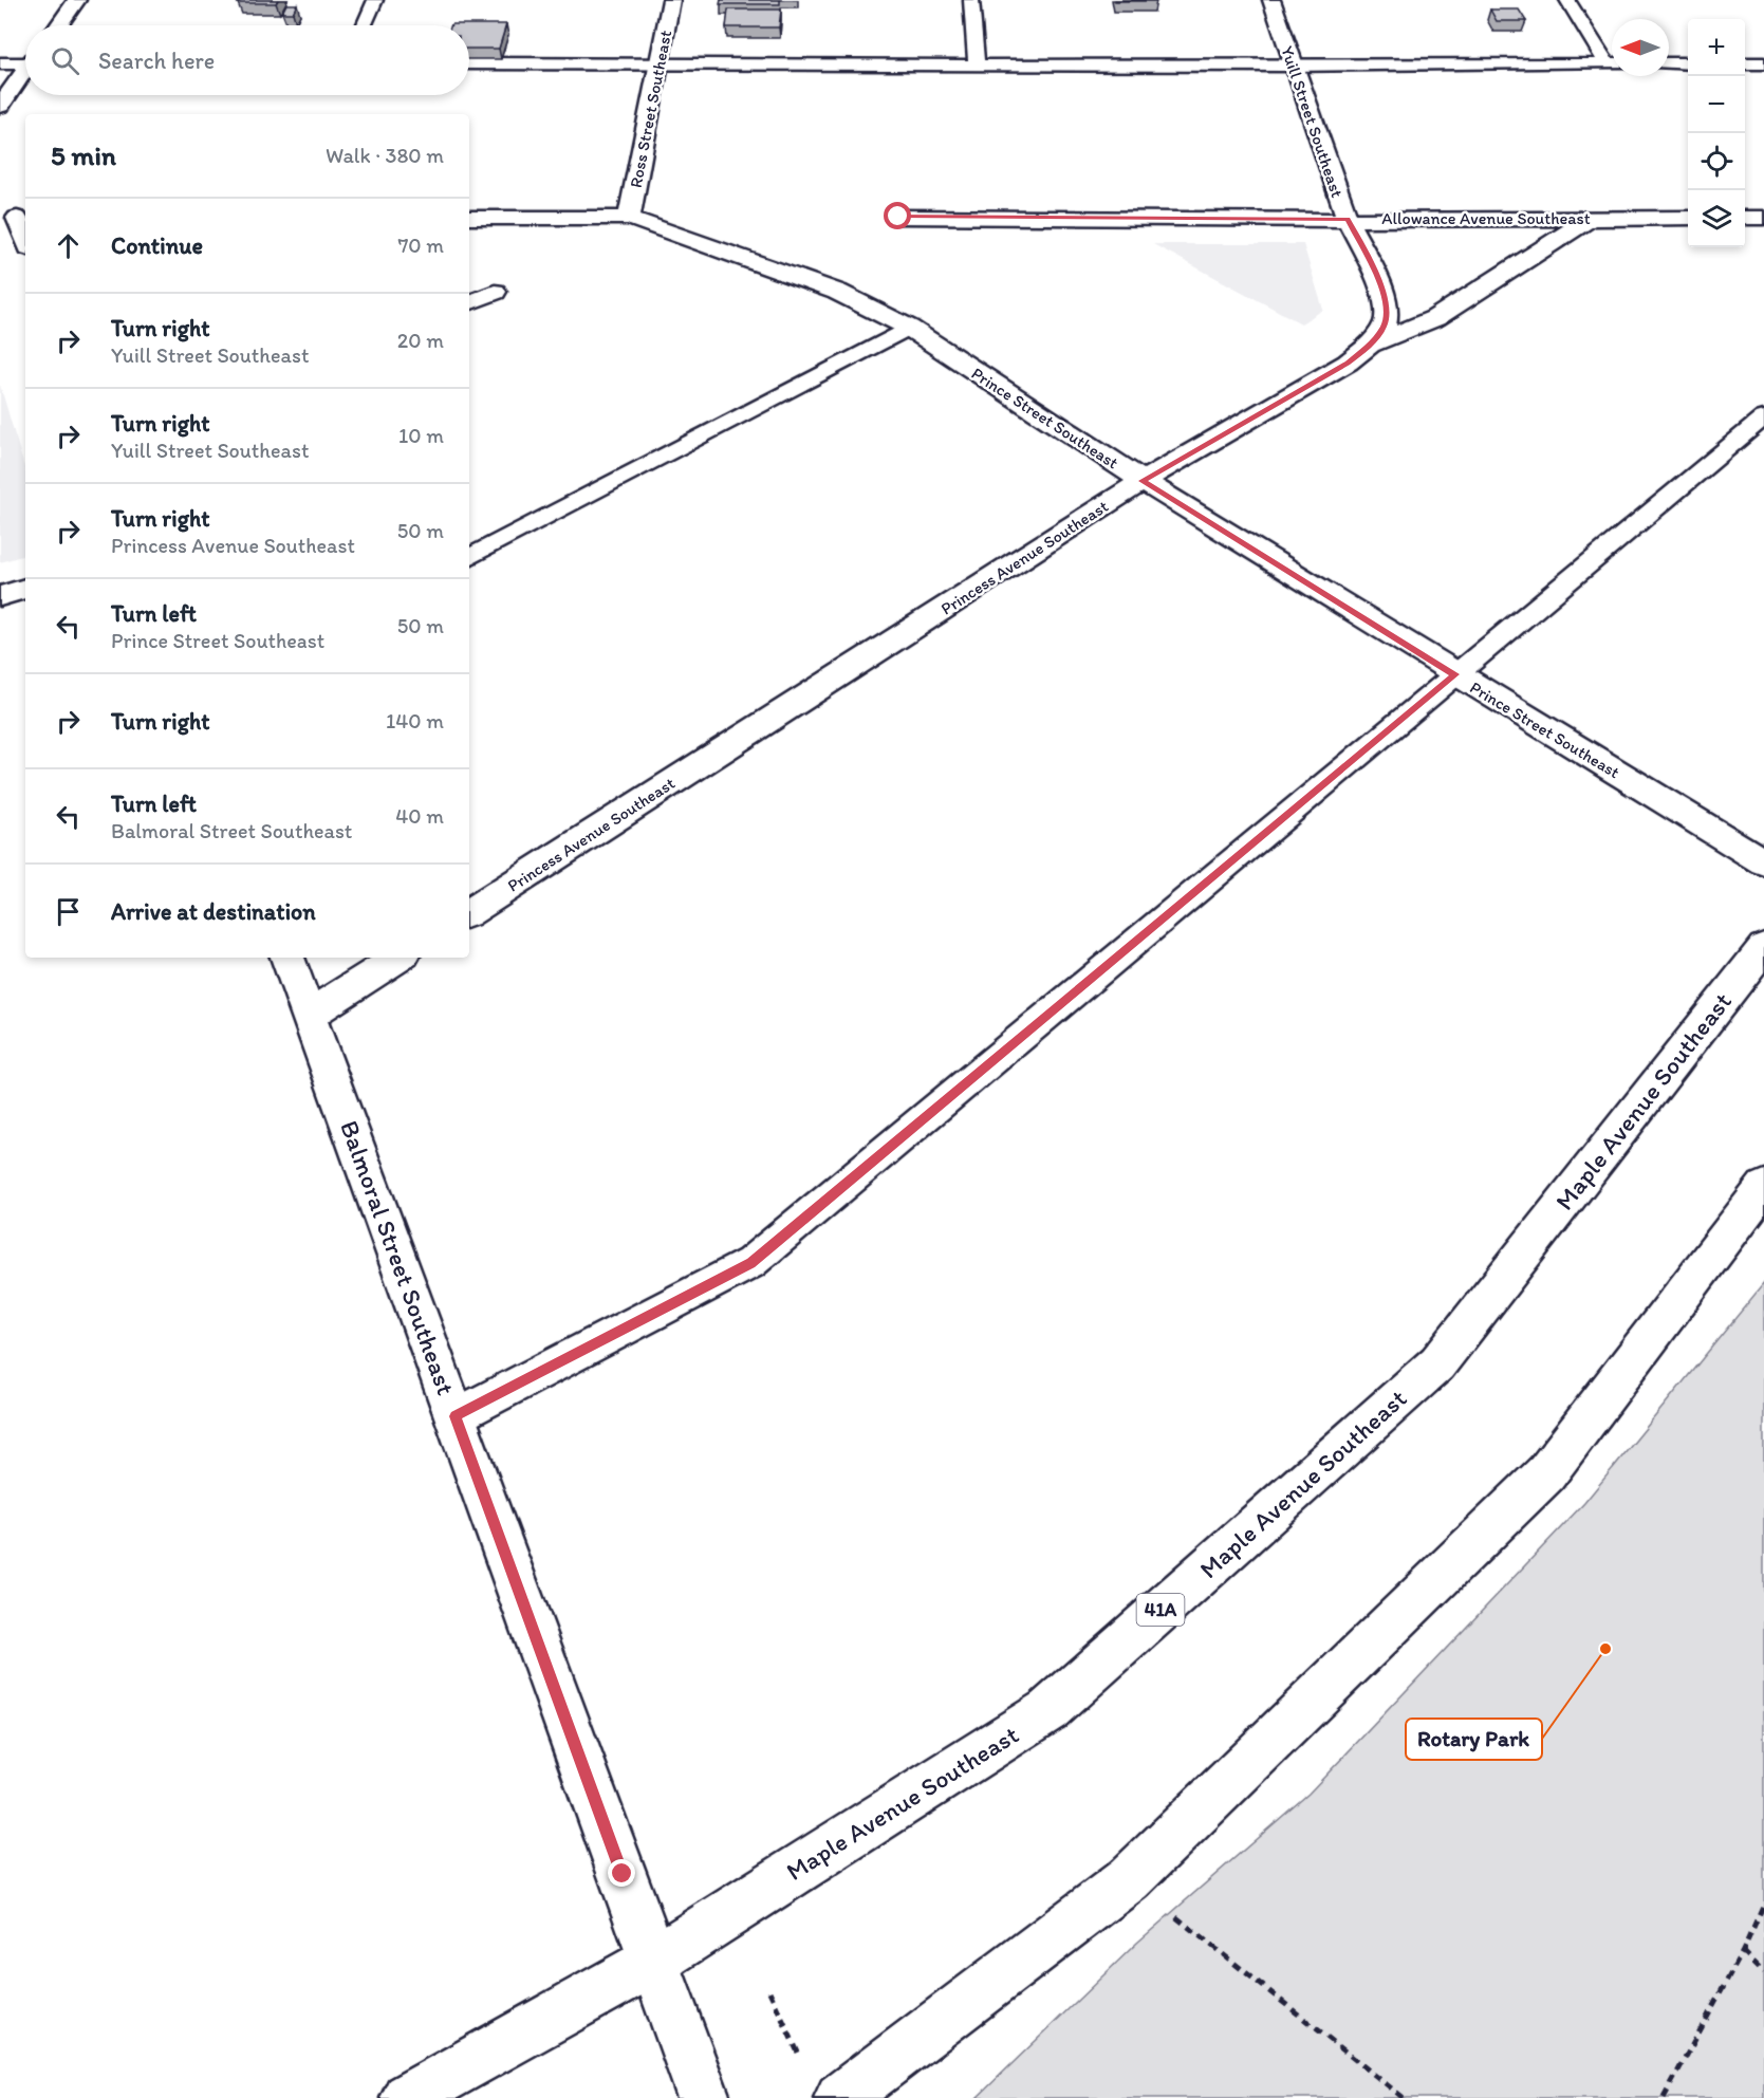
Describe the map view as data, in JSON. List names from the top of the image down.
{
  "streets": {
    "street": [
      "Ross Street Southeast",
      "Yuill Street Southeast",
      "Allowance Avenue Southeast",
      "Prince Street Southeast",
      "Princess Avenue Southeast",
      "Maple Avenue Southeast",
      "Balmoral Street Southeast",
      "41A"
    ]
  },
  "crossings": [
    ["Ross Street Southeast", "Prince Street Southeast"],
    ["Yuill Street Southeast", "Allowance Avenue Southeast"],
    ["Yuill Street Southeast", "Princess Avenue Southeast"],
    ["Allowance Avenue Southeast", "Princess Avenue Southeast"],
    ["Prince Street Southeast", "Princess Avenue Southeast"],
    ["Maple Avenue Southeast", "Balmoral Street Southeast"]
  ],
  "places": ["Rotary Park"],
  "north": "left",
  "page": {
    "map_buttons": ["+", "−"],
    "search": "Search here",
    "heading": ["5 min", "Walk · 380 m"],
    "list": [
      ["Continue", "70 m"],
      ["Turn right", "Yuill Street Southeast", "20 m"],
      ["Turn right", "Yuill Street Southeast", "10 m"],
      ["Turn right", "Princess Avenue Southeast", "50 m"],
      ["Turn left", "Prince Street Southeast", "50 m"],
      ["Turn right", "140 m"],
      ["Turn left", "Balmoral Street Southeast", "40 m"],
      "Arrive at destination"
    ]
  }
}
